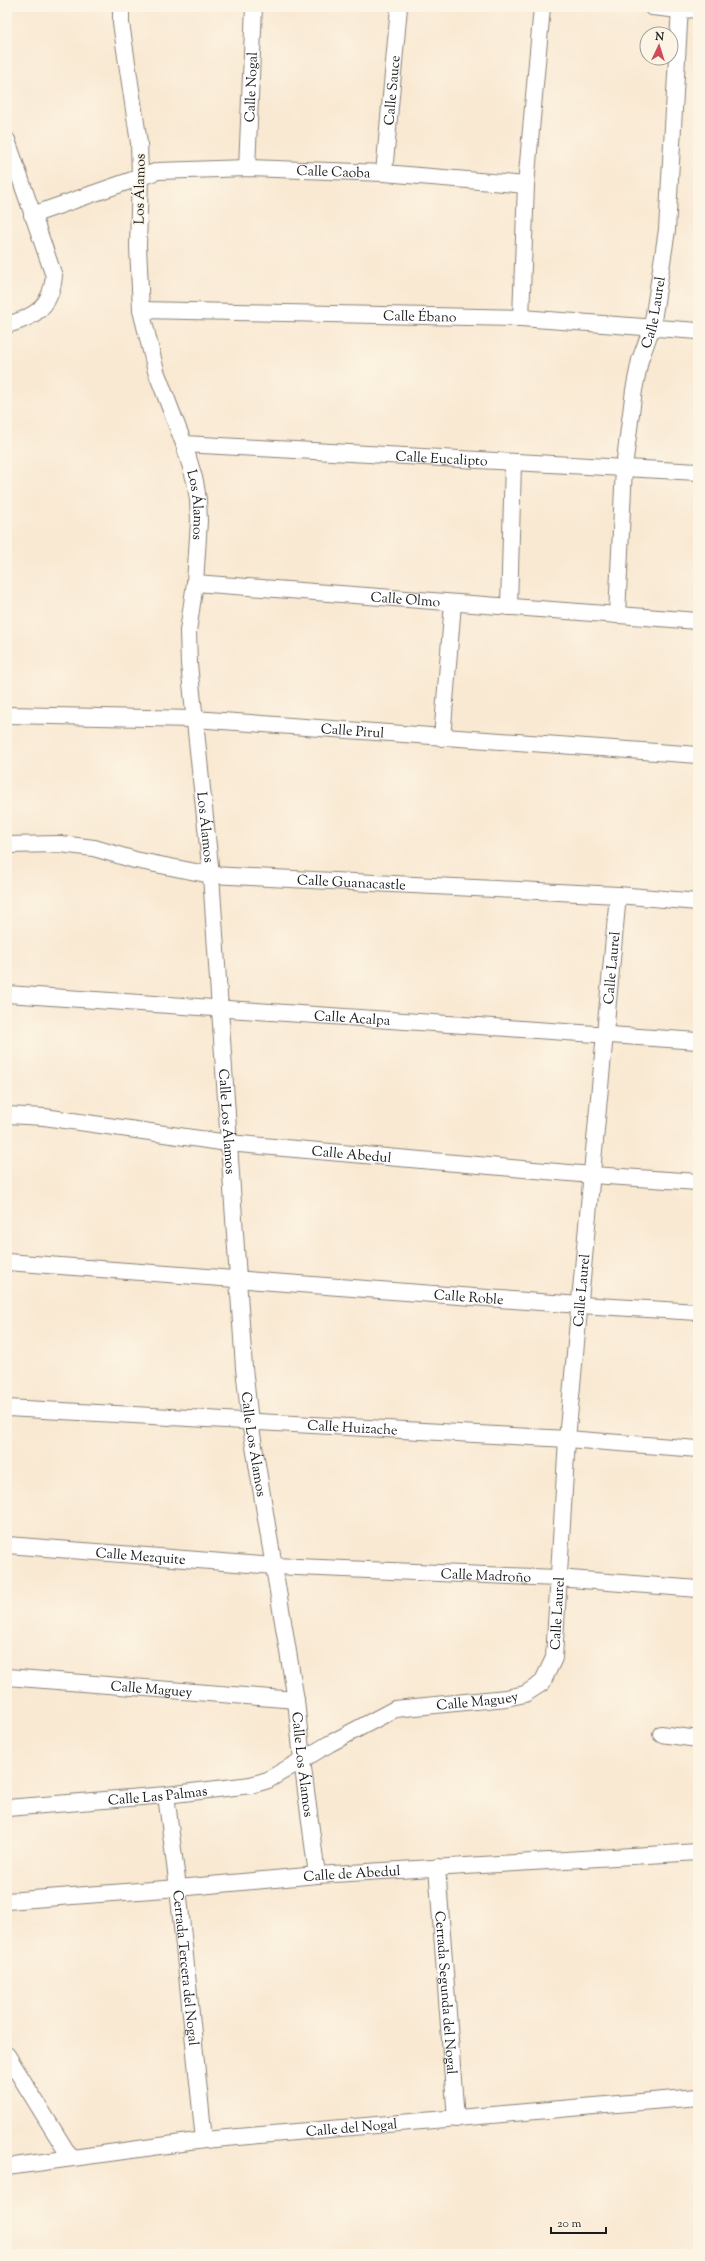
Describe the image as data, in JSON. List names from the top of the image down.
{
  "streets": {
    "street": [
      "Calle Nogal",
      "Calle Sauce",
      "Calle Caoba",
      "Los Álamos",
      "Calle Laurel",
      "Calle Ébano",
      "Calle Eucalipto",
      "Calle Olmo",
      "Calle Pirul",
      "Calle Guanacastle",
      "Calle Acalpa",
      "Calle Los Álamos",
      "Calle Abedul",
      "Calle Roble",
      "Calle Huizache",
      "Calle Mezquite",
      "Calle Madroño",
      "Calle Maguey",
      "Calle Las Palmas",
      "Calle de Abedul",
      "Cerrada Tercera del Nogal",
      "Cerrada Segunda del Nogal",
      "Calle del Nogal"
    ]
  },
  "crossings": [
    ["Calle Nogal", "Calle Caoba"],
    ["Calle Sauce", "Calle Caoba"],
    ["Calle Caoba", "Los Álamos"],
    ["Los Álamos", "Calle Ébano"],
    ["Los Álamos", "Calle Eucalipto"],
    ["Los Álamos", "Calle Olmo"],
    ["Los Álamos", "Calle Pirul"],
    ["Los Álamos", "Calle Guanacastle"],
    ["Los Álamos", "Calle Acalpa"],
    ["Los Álamos", "Calle Los Álamos"],
    ["Calle Laurel", "Calle Ébano"],
    ["Calle Laurel", "Calle Eucalipto"],
    ["Calle Laurel", "Calle Olmo"],
    ["Calle Laurel", "Calle Guanacastle"],
    ["Calle Laurel", "Calle Acalpa"],
    ["Calle Laurel", "Calle Abedul"],
    ["Calle Laurel", "Calle Roble"],
    ["Calle Laurel", "Calle Huizache"],
    ["Calle Laurel", "Calle Madroño"],
    ["Calle Laurel", "Calle Maguey"],
    ["Calle Acalpa", "Calle Los Álamos"],
    ["Calle Los Álamos", "Calle Abedul"],
    ["Calle Los Álamos", "Calle Roble"],
    ["Calle Los Álamos", "Calle Huizache"],
    ["Calle Los Álamos", "Calle Mezquite"],
    ["Calle Los Álamos", "Calle Madroño"],
    ["Calle Los Álamos", "Calle Maguey"],
    ["Calle Los Álamos", "Calle Las Palmas"],
    ["Calle Los Álamos", "Calle de Abedul"],
    ["Calle Mezquite", "Calle Madroño"],
    ["Calle Maguey", "Calle Las Palmas"],
    ["Calle Las Palmas", "Cerrada Tercera del Nogal"],
    ["Calle de Abedul", "Cerrada Tercera del Nogal"],
    ["Calle de Abedul", "Cerrada Segunda del Nogal"],
    ["Cerrada Tercera del Nogal", "Calle del Nogal"],
    ["Cerrada Segunda del Nogal", "Calle del Nogal"]
  ],
  "scale_bar": "20 m",
  "north": "top"
}
